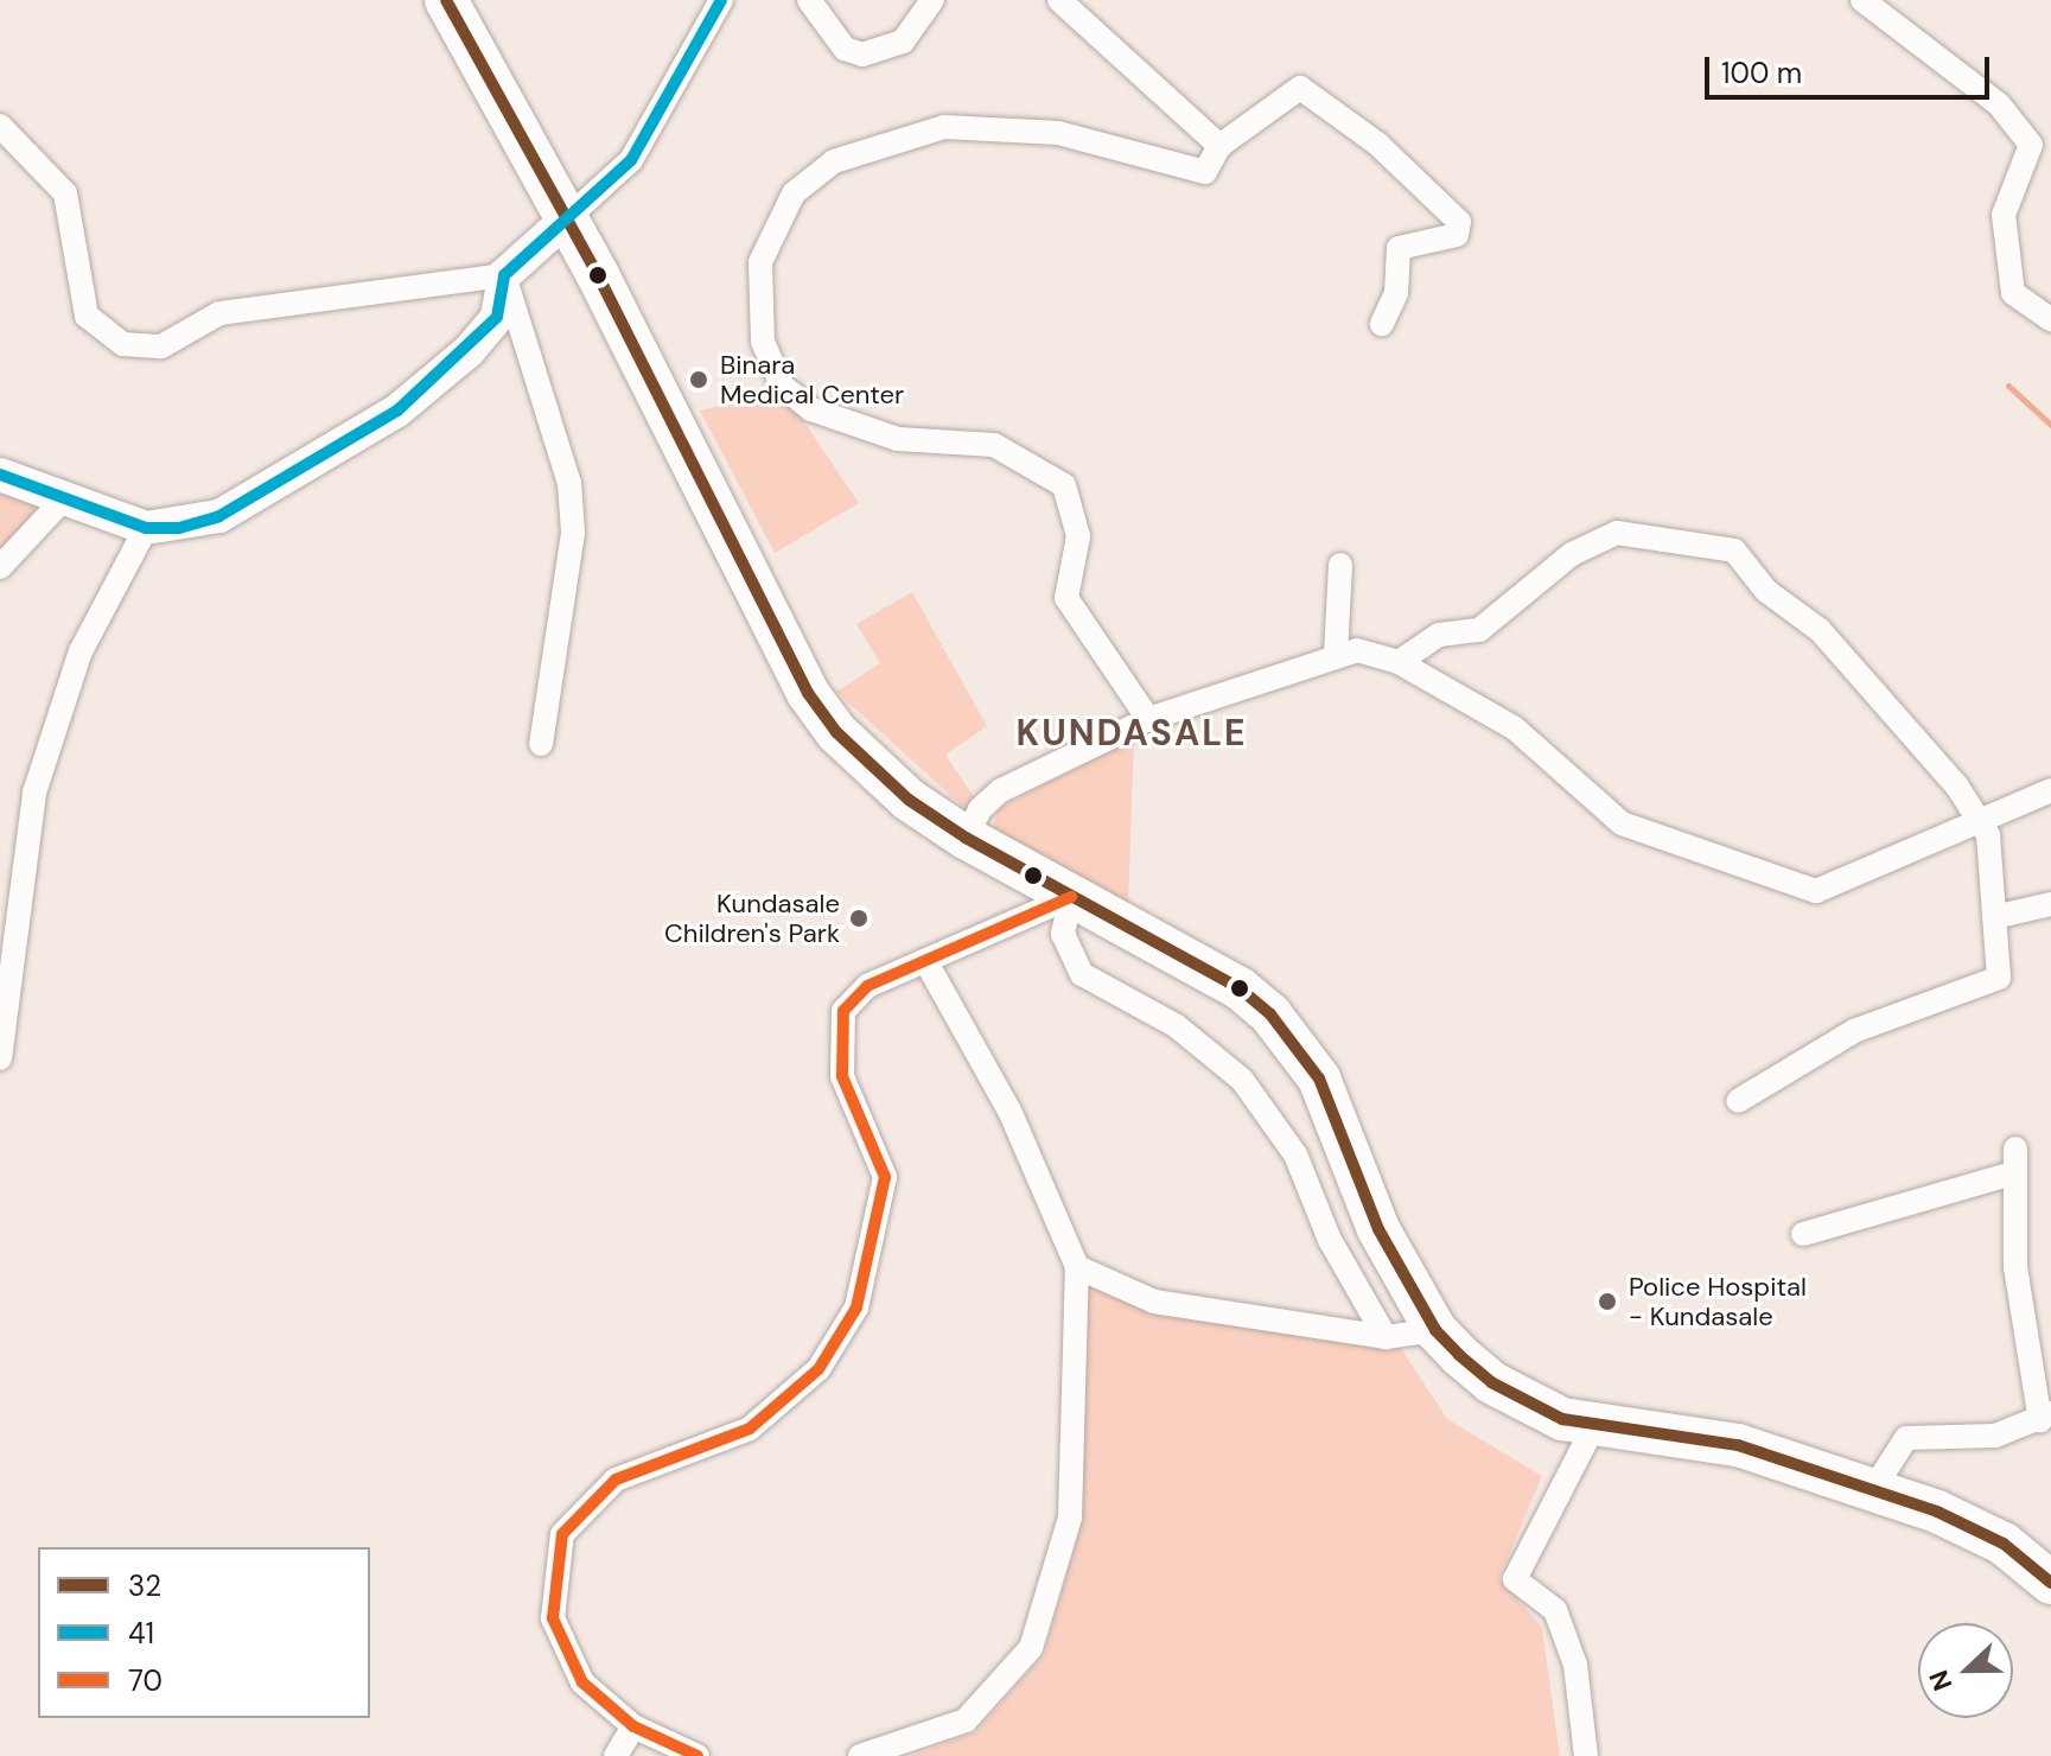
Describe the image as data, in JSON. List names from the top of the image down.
{
  "districts": ["KUNDASALE"],
  "places": ["Binara Medical Center", "Kundasale Children's Park", "Police Hospital - Kundasale"],
  "lines": ["transit line 32", "transit line 41", "transit line 70"],
  "legend": ["32", "41", "70"],
  "scale_bar": "100 m",
  "north": "left"
}
